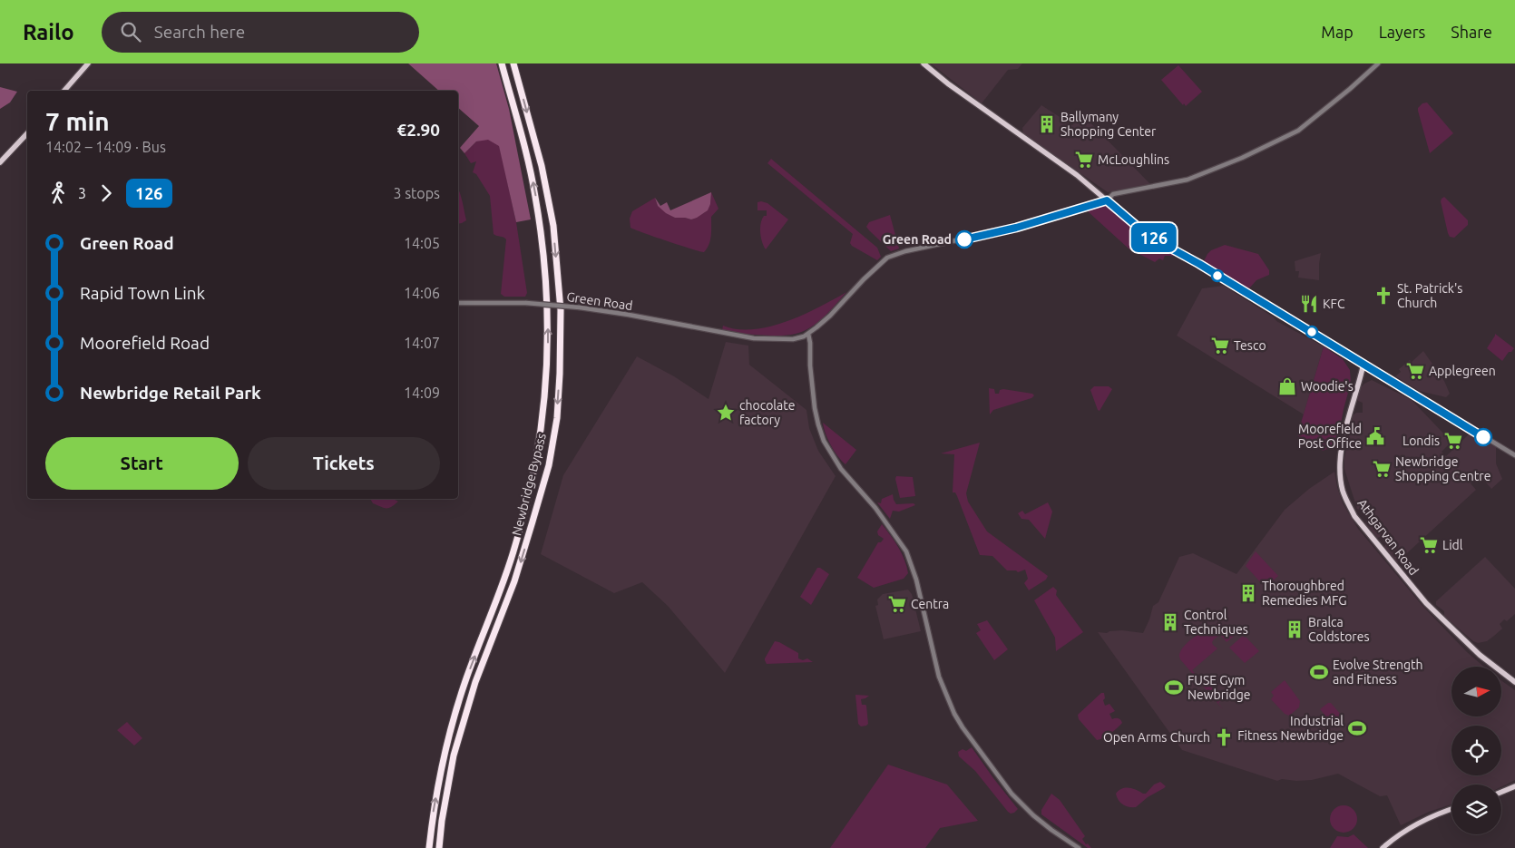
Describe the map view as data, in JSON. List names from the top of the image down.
{
  "streets": {
    "highway": ["Newbridge Bypass"],
    "main road": ["Athgarvan Road"],
    "street": ["Green Road"]
  },
  "places": {
    "building": [
      "Ballymany Shopping Center",
      "Thoroughbred Remedies MFG",
      "Control Techniques",
      "Bralca Coldstores"
    ],
    "supermarket": [
      "McLoughlins",
      "Tesco",
      "Applegreen",
      "Londis",
      "Newbridge Shopping Centre",
      "Lidl",
      "Centra"
    ],
    "other": ["Green Road"],
    "church": ["St. Patrick's Church", "Open Arms Church"],
    "restaurant": ["KFC"],
    "shop": ["Woodie's"],
    "place": ["chocolate factory"],
    "public building": ["Moorefield Post Office"],
    "sports": ["Evolve Strength and Fitness", "FUSE Gym Newbridge", "Industrial Fitness Newbridge"]
  },
  "lines": ["bus line 126"],
  "north": "right",
  "page": {
    "header": "Railo",
    "search": "Search here",
    "nav": ["Map", "Layers", "Share"],
    "on_map": "126",
    "heading": ["7 min", "14:02 – 14:09 · Bus", "€2.90"],
    "legs": ["3", "126", "3 stops"],
    "list": [
      {
        "name": "Green Road",
        "value": "14:05"
      },
      {
        "name": "Rapid Town Link",
        "value": "14:06"
      },
      {
        "name": "Moorefield Road",
        "value": "14:07"
      },
      {
        "name": "Newbridge Retail Park",
        "value": "14:09"
      }
    ],
    "buttons": ["Start", "Tickets"]
  }
}
